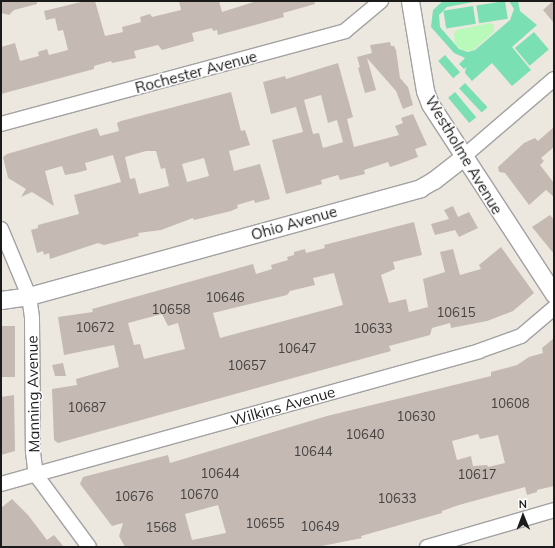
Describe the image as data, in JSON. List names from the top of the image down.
{
  "streets": {
    "street": [
      "Rochester Avenue",
      "Westholme Avenue",
      "Ohio Avenue",
      "Manning Avenue",
      "Wilkins Avenue"
    ]
  },
  "crossings": [
    ["Westholme Avenue", "Ohio Avenue"],
    ["Ohio Avenue", "Manning Avenue"],
    ["Manning Avenue", "Wilkins Avenue"]
  ],
  "house_numbers": [
    "10646",
    "10658",
    "10615",
    "10672",
    "10633",
    "10647",
    "10657",
    "10608",
    "10687",
    "10630",
    "10640",
    "10644",
    "10644",
    "10617",
    "10670",
    "10676",
    "10633",
    "10655",
    "10649",
    "1568"
  ],
  "north": "top"
}
